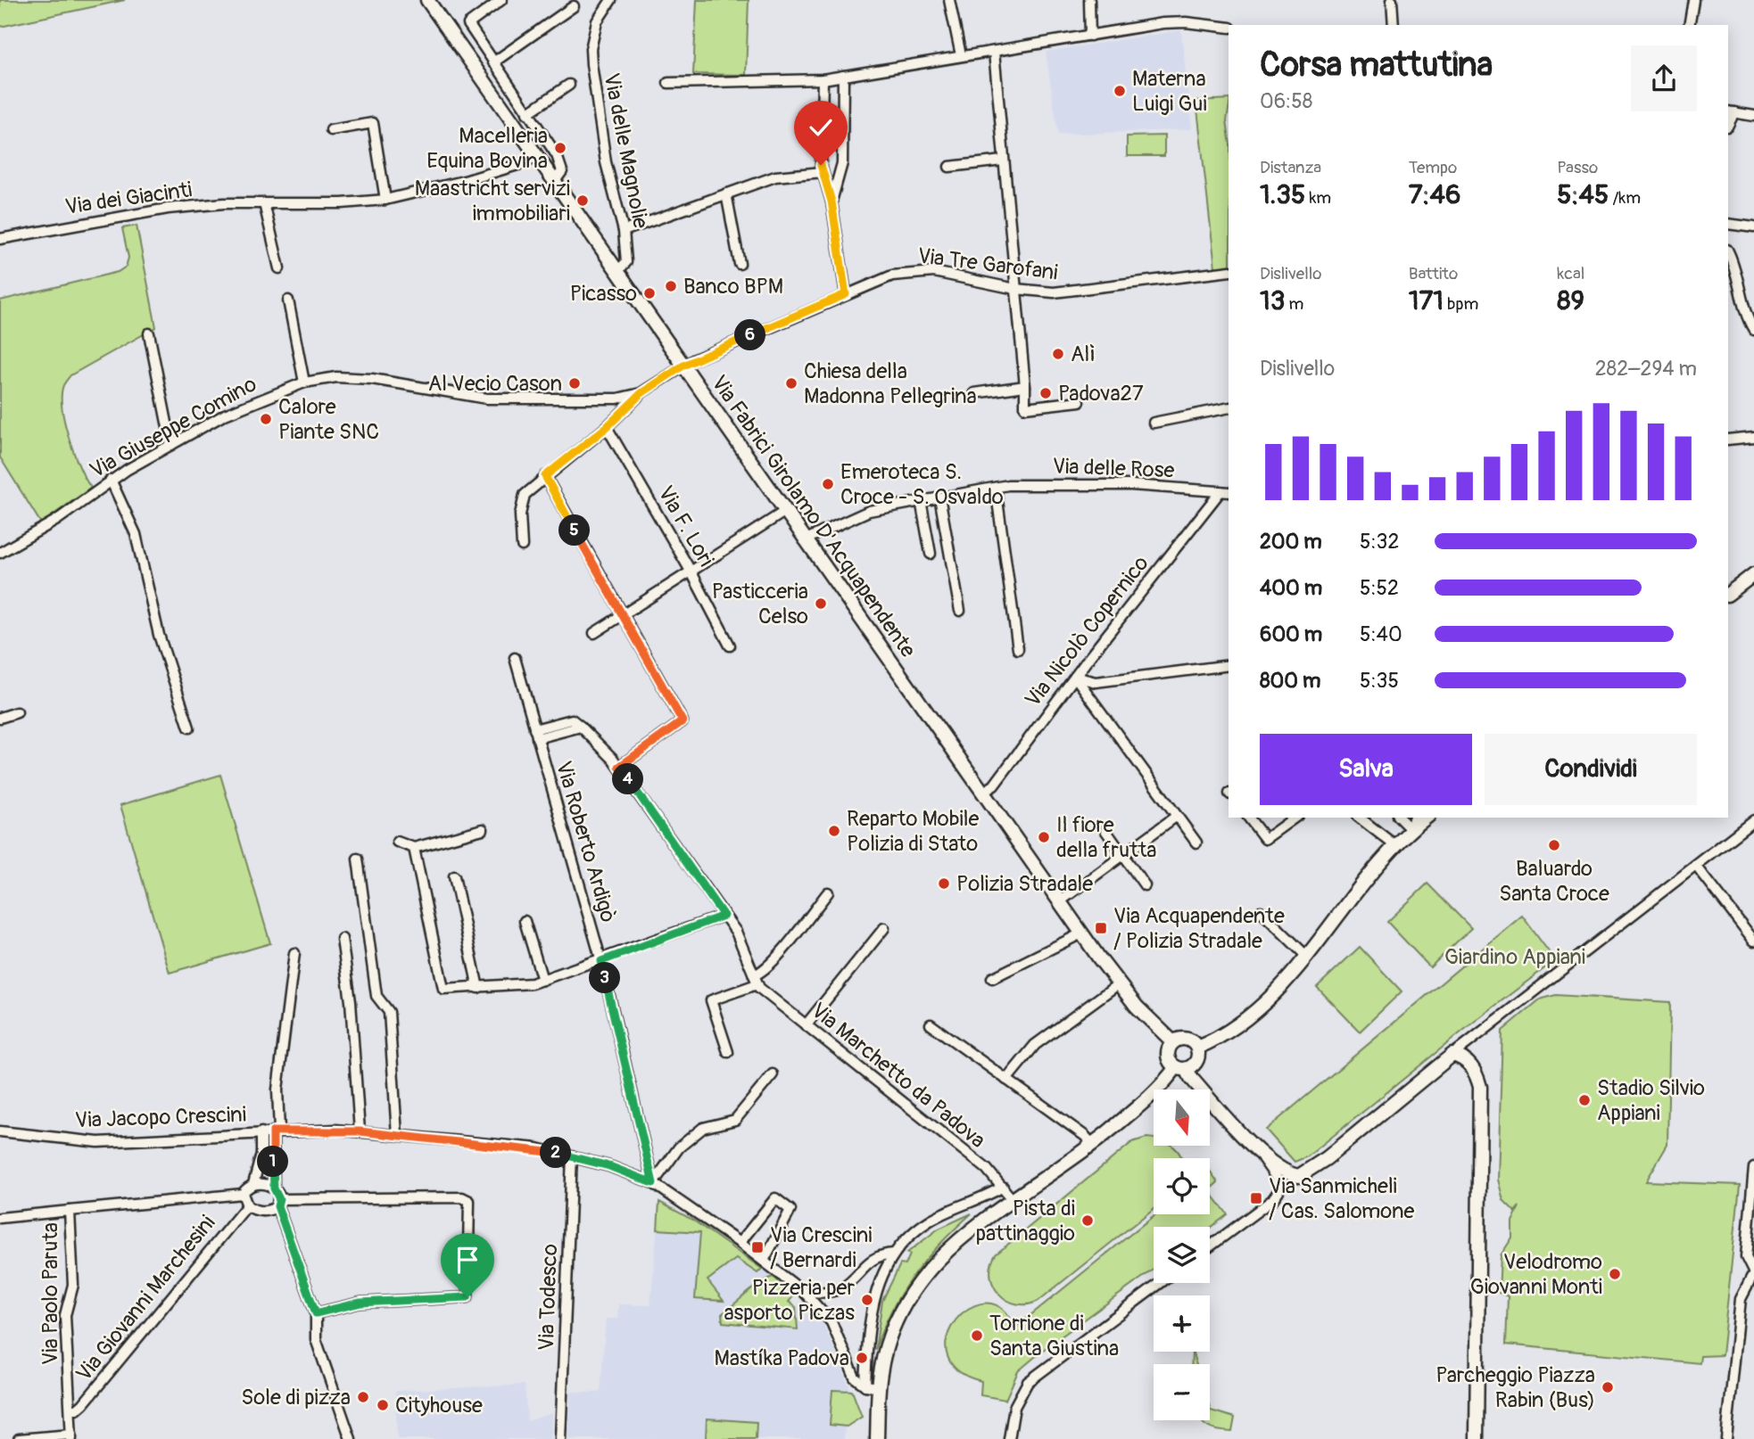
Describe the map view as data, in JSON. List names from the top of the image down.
{
  "streets": {
    "main road": ["Via Fabrici Girolamo D'Acquapendente"],
    "street": [
      "Via delle Magnolie",
      "Via dei Giacinti",
      "Via Tre Garofani",
      "Via Giuseppe Comino",
      "Via delle Rose",
      "Via F. Lori",
      "Via Nicolò Copernico",
      "Via Roberto Ardigò",
      "Via Marchetto da Padova",
      "Via Jacopo Crescini",
      "Via Paolo Paruta",
      "Via Todesco",
      "Via Giovanni Marchesini"
    ]
  },
  "crossings": [
    ["Via delle Magnolie", "Via Fabrici Girolamo D'Acquapendente"],
    ["Via dei Giacinti", "Via Fabrici Girolamo D'Acquapendente"],
    ["Via Tre Garofani", "Via Giuseppe Comino"],
    ["Via Tre Garofani", "Via Fabrici Girolamo D'Acquapendente"],
    ["Via Giuseppe Comino", "Via Fabrici Girolamo D'Acquapendente"],
    ["Via delle Rose", "Via Fabrici Girolamo D'Acquapendente"],
    ["Via delle Rose", "Via Nicolò Copernico"],
    ["Via Fabrici Girolamo D'Acquapendente", "Via Nicolò Copernico"],
    ["Via Roberto Ardigò", "Via Jacopo Crescini"],
    ["Via Jacopo Crescini", "Via Todesco"],
    ["Via Paolo Paruta", "Via Giovanni Marchesini"]
  ],
  "parks": ["Giardino Appiani"],
  "places": {
    "other": [
      "Materna Luigi Gui",
      "Macelleria Equina Bovina",
      "Maastricht servizi immobiliari",
      "Banco BPM",
      "Picasso",
      "Alì",
      "Al Vecio Cason",
      "Chiesa della Madonna Pellegrina",
      "Padova27",
      "Calore Piante SNC",
      "Emeroteca S. Croce - S. Osvaldo",
      "Pasticceria Celso",
      "Reparto Mobile Polizia di Stato",
      "Il fiore della frutta",
      "Baluardo Santa Croce",
      "Polizia Stradale",
      "Stadio Silvio Appiani",
      "Pista di pattinaggio",
      "Velodromo Giovanni Monti",
      "Pizzeria per asporto Piczas",
      "Torrione di Santa Giustina",
      "Mastíka Padova",
      "Parcheggio Piazza Rabin (Bus)",
      "Sole di pizza",
      "Cityhouse"
    ],
    "transit": ["Via Acquapendente / Polizia Stradale", "Via Sanmicheli / Cas. Salomone", "Via Crescini / Bernardi"]
  },
  "north": "bottom",
  "page": {
    "heading": ["Corsa mattutina", "06:58"],
    "stats": [
      ["Distanza", "1.35 km"],
      ["Tempo", "7:46"],
      ["Passo", "5:45 /km"],
      ["Dislivello", "13 m"],
      ["Battito", "171 bpm"],
      ["kcal", "89"]
    ],
    "pins": [
      "6",
      "5",
      "4",
      "3",
      "2",
      "1"
    ],
    "chart": ["Dislivello", "282–294 m"],
    "list": [
      {
        "name": "200 m",
        "note": "5:32"
      },
      {
        "name": "400 m",
        "note": "5:52"
      },
      {
        "name": "600 m",
        "note": "5:40"
      },
      {
        "name": "800 m",
        "note": "5:35"
      }
    ],
    "buttons": ["Salva", "Condividi"],
    "map_buttons": ["+", "−"]
  }
}
